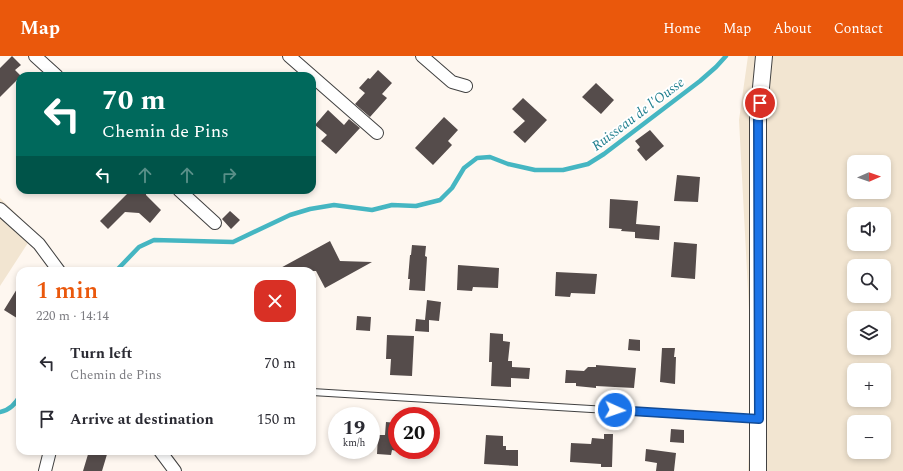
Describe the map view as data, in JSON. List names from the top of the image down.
{
  "water": ["Ruisseau de l'Ousse"],
  "north": "right",
  "page": {
    "header": "Map",
    "nav": [
      "Home",
      "Map",
      "About",
      "Contact"
    ],
    "turn": ["70 m", "Chemin de Pins"],
    "map_buttons": ["+", "−"],
    "heading": ["1 min", "220 m · 14:14"],
    "list": [
      {
        "name": "Turn left",
        "note": "Chemin de Pins",
        "value": "70 m"
      },
      {
        "name": "Arrive at destination",
        "value": "150 m"
      }
    ],
    "speed": "19 km/h",
    "limit": "20"
  }
}
